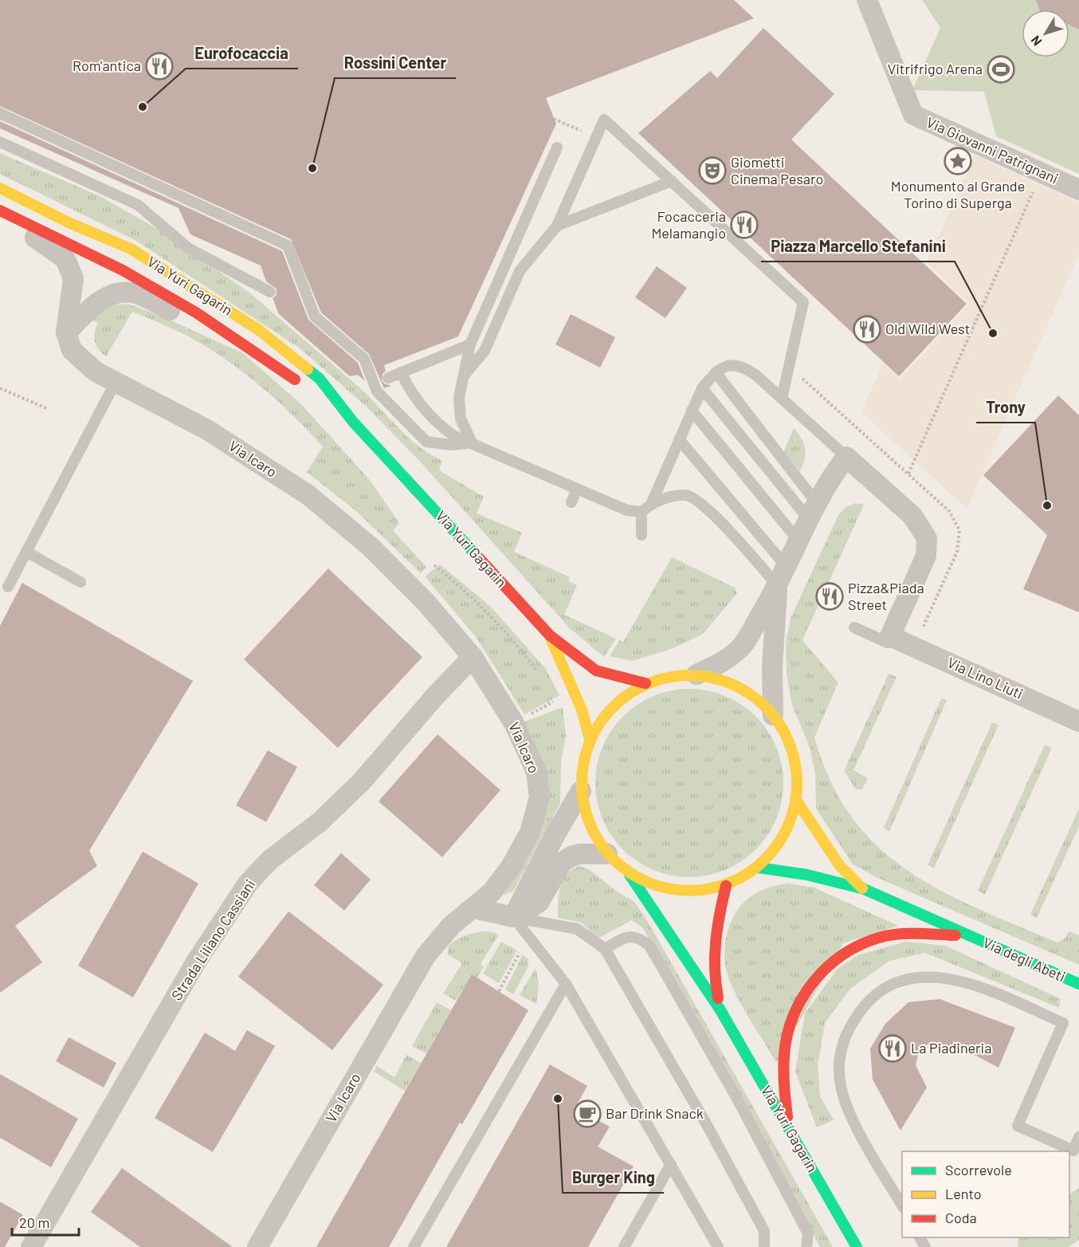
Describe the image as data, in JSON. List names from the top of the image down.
{
  "streets": {
    "main road": ["Via Yuri Gagarin", "Via degli Abeti"],
    "street": [
      "Via Giovanni Patrignani",
      "Via Icaro",
      "Via Lino Liuti",
      "Strada Liliano Cassiani"
    ]
  },
  "crossings": [
    ["Via Yuri Gagarin", "Via Icaro"],
    ["Via Yuri Gagarin", "Via degli Abeti"],
    ["Via Icaro", "Strada Liliano Cassiani"]
  ],
  "places": {
    "restaurant": [
      "Rom'antica",
      "Focacceria Melamangio",
      "Old Wild West",
      "Pizza&Piada Street",
      "La Piadineria"
    ],
    "sports": ["Vitrifrigo Arena"],
    "other": [
      "Eurofocaccia",
      "Rossini Center",
      "Piazza Marcello Stefanini",
      "Trony",
      "Burger King"
    ],
    "place": ["Monumento al Grande Torino di Superga"],
    "theatre": ["Giometti Cinema Pesaro"],
    "cafe": ["Bar Drink Snack"]
  },
  "legend": ["Scorrevole", "Lento", "Coda"],
  "scale_bar": "20 m",
  "north": "bottom left"
}
